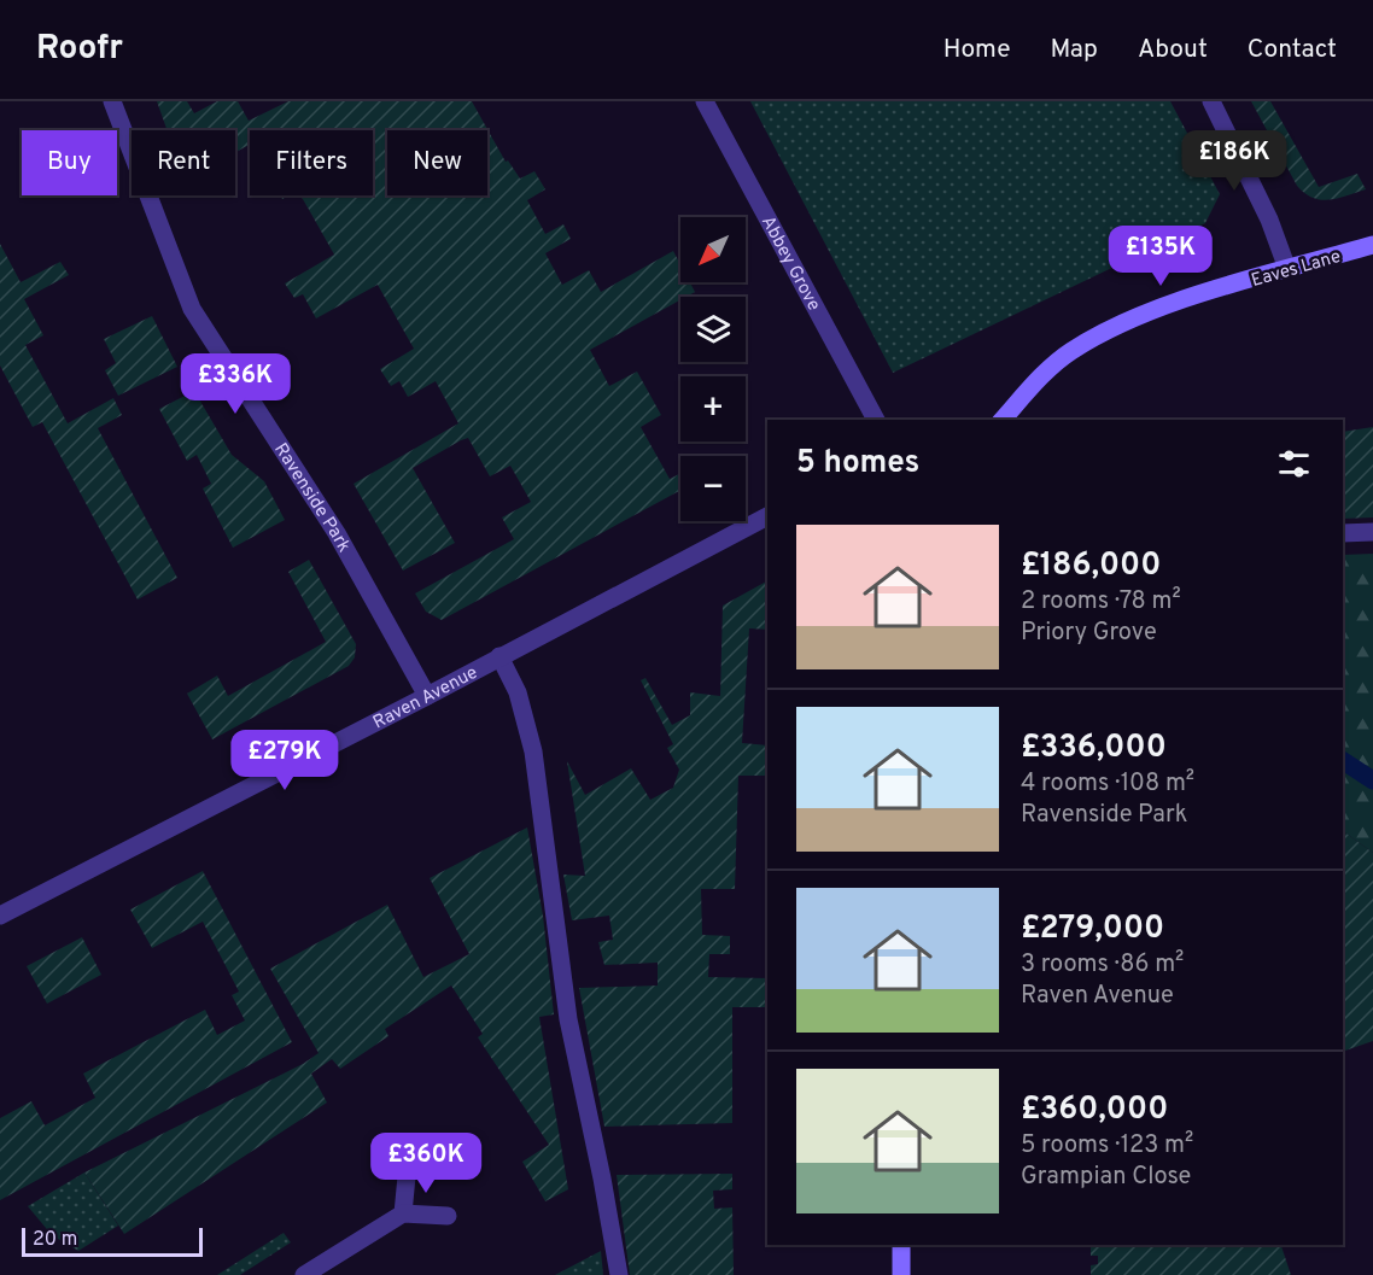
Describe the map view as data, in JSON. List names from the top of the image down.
{
  "streets": {
    "main road": ["Eaves Lane"],
    "street": ["Abbey Grove", "Ravenside Park", "Raven Avenue"]
  },
  "crossings": [
    ["Ravenside Park", "Raven Avenue"]
  ],
  "scale_bar": "20 m",
  "north": "bottom left",
  "page": {
    "header": "Roofr",
    "nav": [
      "Home",
      "Map",
      "About",
      "Contact"
    ],
    "price": [
      "£186K",
      "£135K",
      "£336K",
      "£279K",
      "£360K"
    ],
    "chip": [
      "Buy",
      "Rent",
      "Filters",
      "New"
    ],
    "map_buttons": ["+", "−"],
    "heading": "5 homes",
    "list": [
      {
        "name": "£186,000",
        "note": "2 rooms · 78 m² · Priory Grove"
      },
      {
        "name": "£336,000",
        "note": "4 rooms · 108 m² · Ravenside Park"
      },
      {
        "name": "£279,000",
        "note": "3 rooms · 86 m² · Raven Avenue"
      },
      {
        "name": "£360,000",
        "note": "5 rooms · 123 m² · Grampian Close"
      }
    ],
    "scale": "20 m"
  }
}
